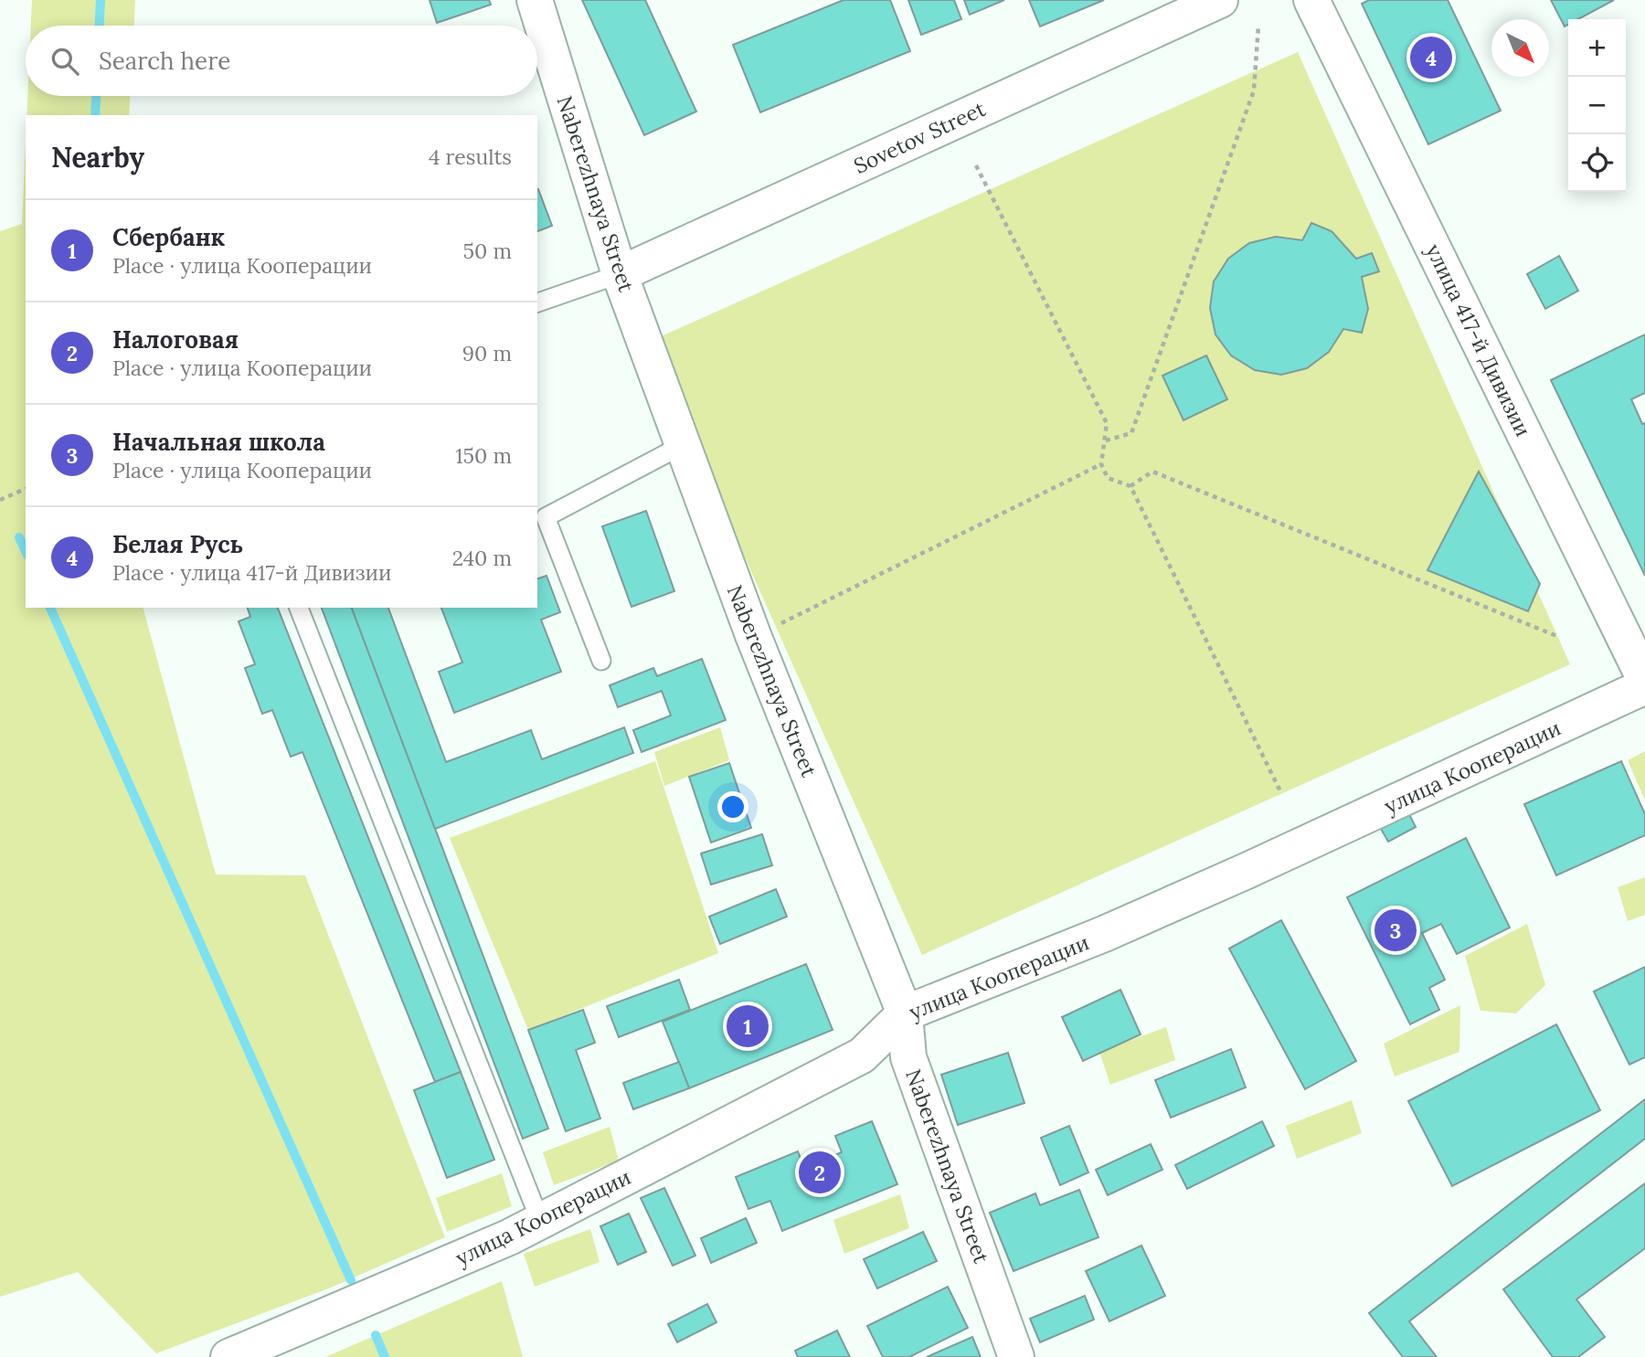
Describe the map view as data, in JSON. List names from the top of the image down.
{
  "streets": {
    "street": [
      "Sovetov Street",
      "Naberezhnaya Street",
      "улица 417-й Дивизии",
      "улица Кооперации"
    ]
  },
  "crossings": [
    ["Sovetov Street", "Naberezhnaya Street"],
    ["Naberezhnaya Street", "улица Кооперации"]
  ],
  "north": "bottom right",
  "page": {
    "map_buttons": ["+", "−"],
    "search": "Search here",
    "pins": [
      "4",
      "3",
      "1",
      "2"
    ],
    "heading": ["Nearby", "4 results"],
    "list": [
      {
        "mark": "1",
        "name": "Сбербанк",
        "note": "Place · улица Кооперации",
        "value": "50 m"
      },
      {
        "mark": "2",
        "name": "Налоговая",
        "note": "Place · улица Кооперации",
        "value": "90 m"
      },
      {
        "mark": "3",
        "name": "Начальная школа",
        "note": "Place · улица Кооперации",
        "value": "150 m"
      },
      {
        "mark": "4",
        "name": "Белая Русь",
        "note": "Place · улица 417-й Дивизии",
        "value": "240 m"
      }
    ]
  }
}
